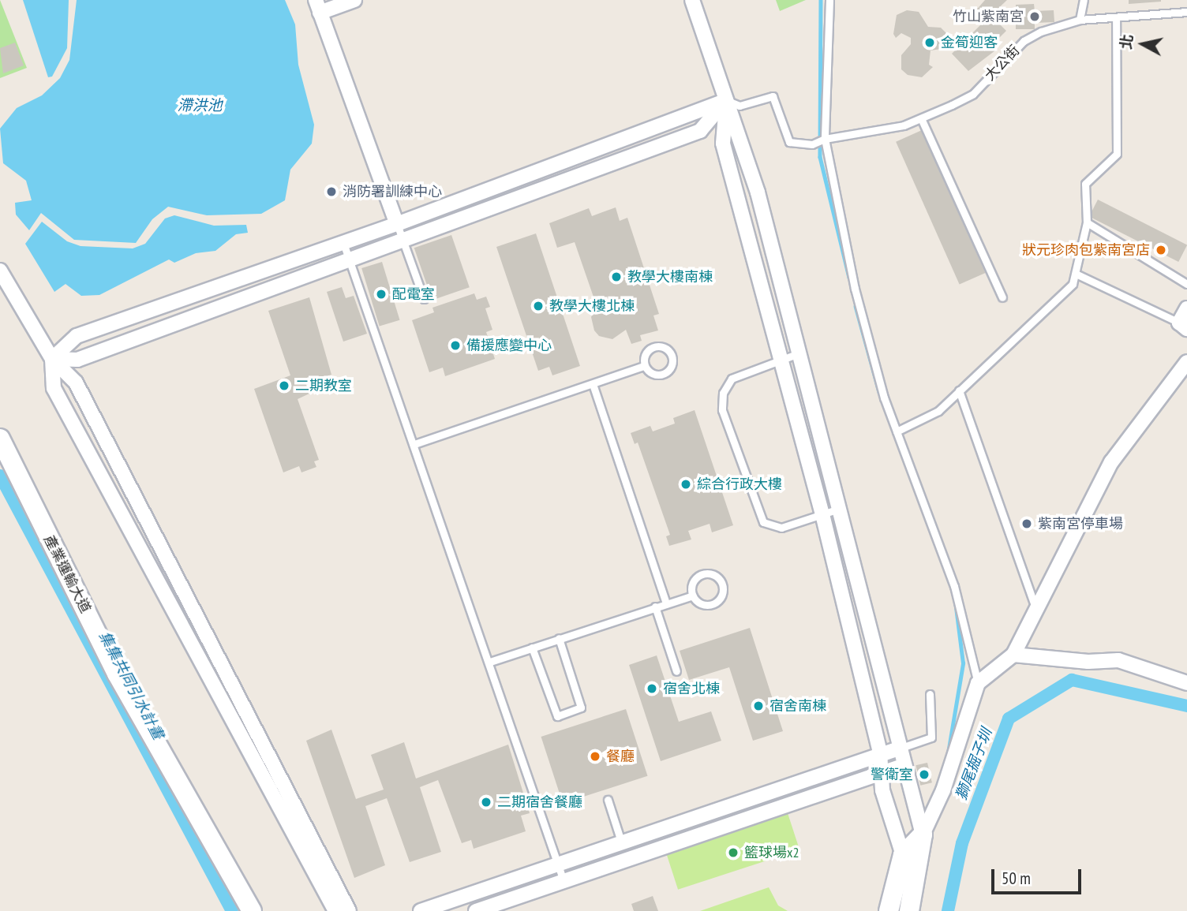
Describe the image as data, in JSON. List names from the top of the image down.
{
  "streets": {
    "street": ["產業運輸大道"],
    "lane": ["大公街"]
  },
  "water": ["滯洪池", "集集共同引水計畫", "獅尾掘子圳"],
  "places": [
    "竹山紫南宮",
    "金筍迎客",
    "消防署訓練中心",
    "狀元珍肉包紫南宮店",
    "教學大樓南棟",
    "配電室",
    "教學大樓北棟",
    "備援應變中心",
    "二期教室",
    "綜合行政大樓",
    "紫南宮停車場",
    "宿舍北棟",
    "宿舍南棟",
    "餐廳",
    "警衛室",
    "二期宿舍餐廳",
    "籃球場x2"
  ],
  "scale_bar": "50 m",
  "north": "left"
}
